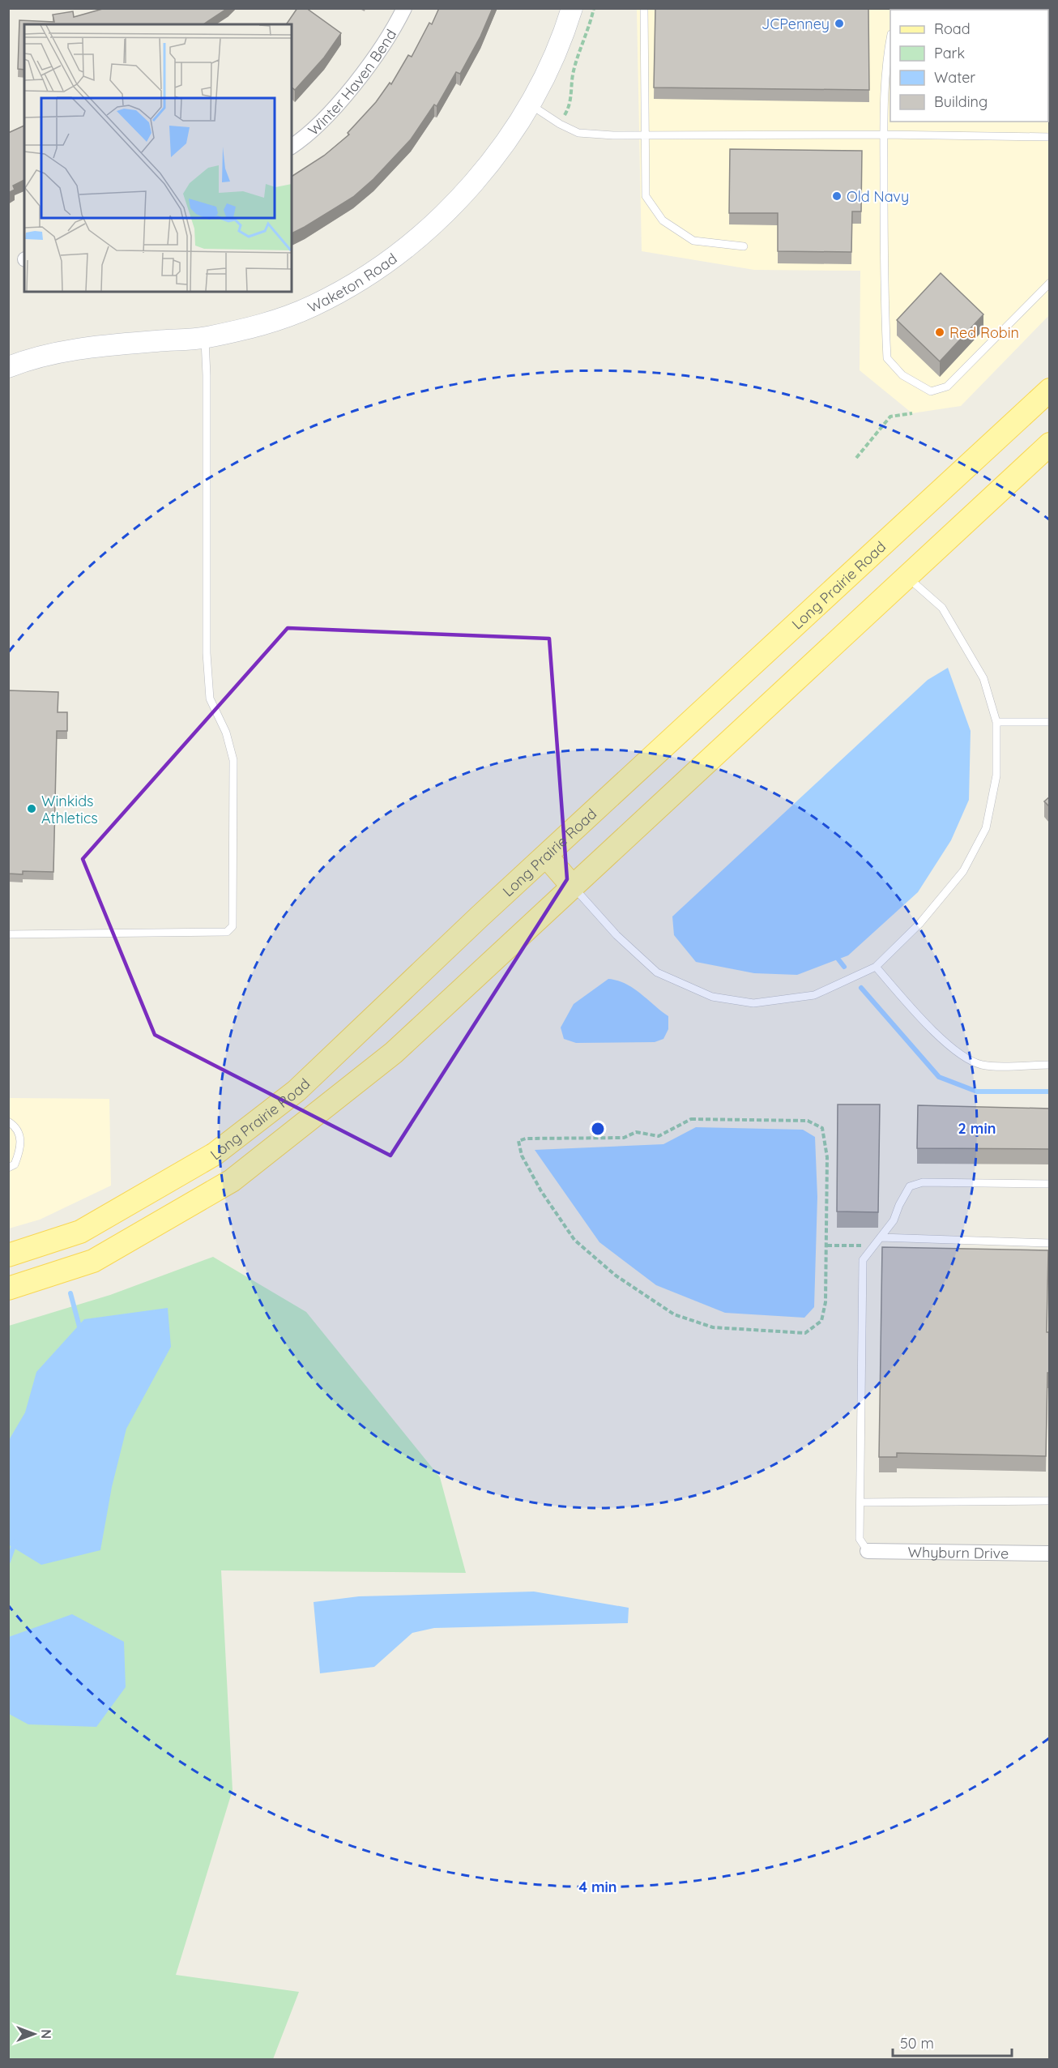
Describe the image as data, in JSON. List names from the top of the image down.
{
  "streets": {
    "main road": ["Long Prairie Road"],
    "street": ["Winter Haven Bend", "Waketon Road", "Whyburn Drive"]
  },
  "places": [
    "JCPenney",
    "Old Navy",
    "Red Robin",
    "Winkids Athletics"
  ],
  "legend": [
    "Road",
    "Park",
    "Water",
    "Building"
  ],
  "scale_bar": "50 m",
  "north": "right",
  "rings": ["2 min", "4 min"]
}
